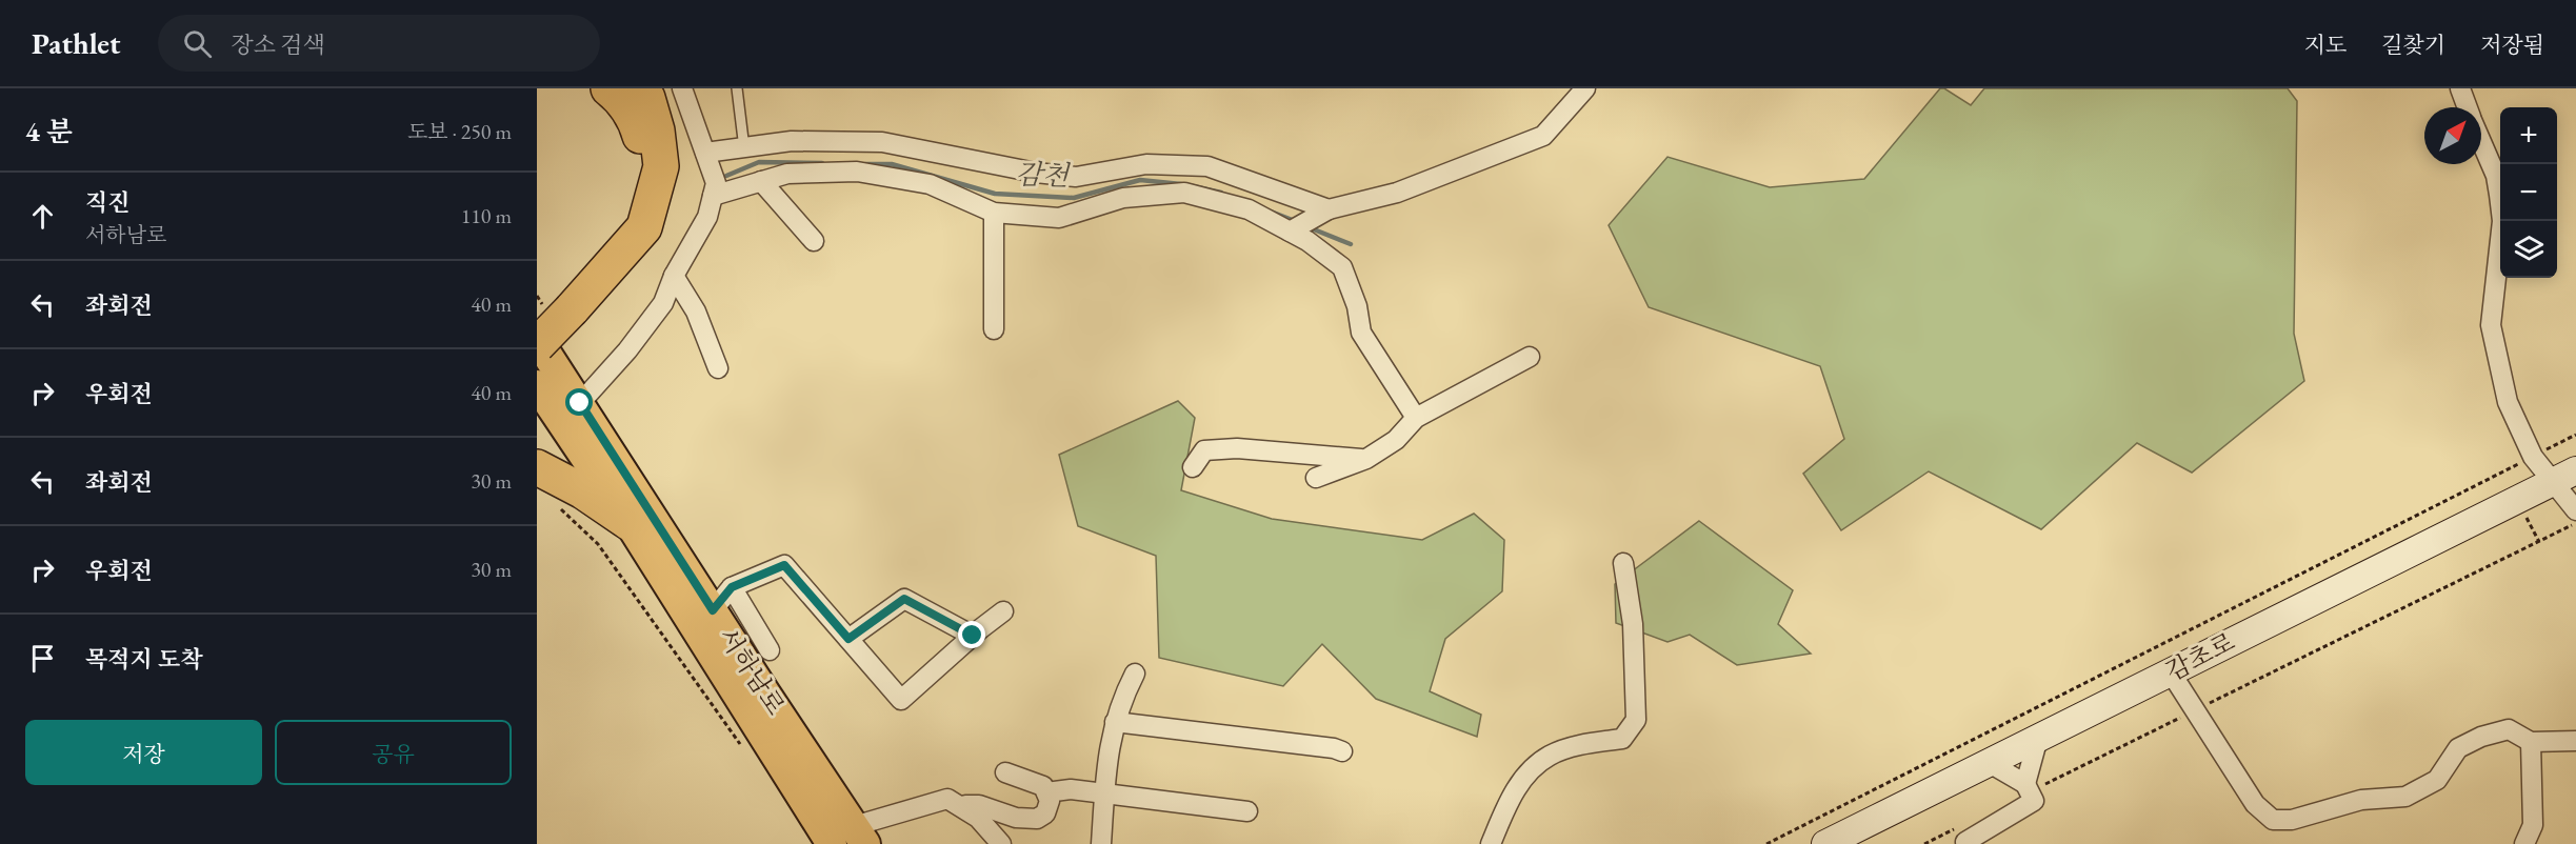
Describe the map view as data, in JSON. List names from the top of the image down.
{
  "streets": {
    "main road": ["감초로", "서하남로"]
  },
  "water": ["감천"],
  "north": "top right",
  "page": {
    "header": "Pathlet",
    "search": "장소 검색",
    "nav": ["지도", "길찾기", "저장됨"],
    "heading": ["4 분", "도보 · 250 m"],
    "map_buttons": ["+", "−"],
    "list": [
      ["직진", "서하남로", "110 m"],
      ["좌회전", "40 m"],
      ["우회전", "40 m"],
      ["좌회전", "30 m"],
      ["우회전", "30 m"],
      "목적지 도착"
    ],
    "buttons": ["저장", "공유"]
  }
}
